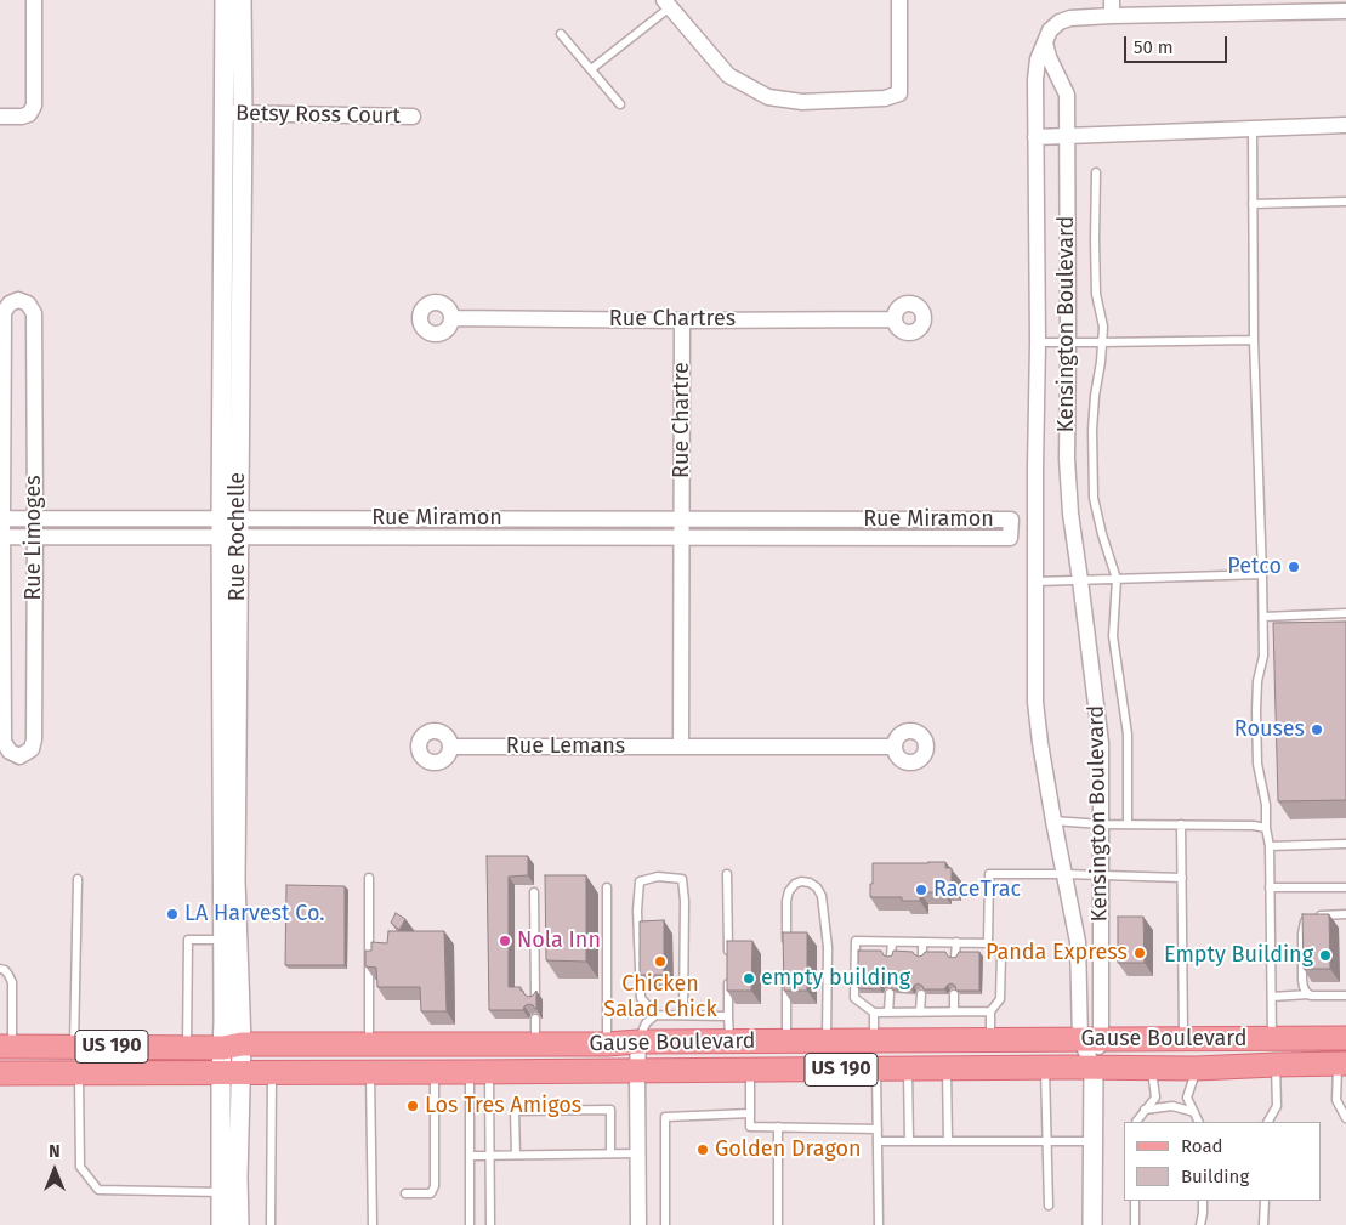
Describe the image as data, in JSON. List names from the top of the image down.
{
  "streets": {
    "main road": ["Gause Boulevard", "US 190"],
    "street": [
      "Betsy Ross Court",
      "Rue Chartres",
      "Kensington Boulevard",
      "Rue Chartre",
      "Rue Miramon",
      "Rue Rochelle",
      "Rue Limoges",
      "Rue Lemans"
    ]
  },
  "crossings": [
    ["Betsy Ross Court", "Rue Rochelle"],
    ["Rue Chartres", "Rue Chartre"],
    ["Kensington Boulevard", "Gause Boulevard"],
    ["Rue Chartre", "Rue Miramon"],
    ["Rue Miramon", "Rue Rochelle"],
    ["Rue Miramon", "Rue Limoges"],
    ["Rue Rochelle", "Gause Boulevard"]
  ],
  "places": [
    "Petco",
    "Rouses",
    "RaceTrac",
    "LA Harvest Co.",
    "Nola Inn",
    "Panda Express",
    "Empty Building",
    "Chicken Salad Chick",
    "empty building",
    "Los Tres Amigos",
    "Golden Dragon"
  ],
  "legend": ["Road", "Building"],
  "scale_bar": "50 m",
  "north": "top"
}
